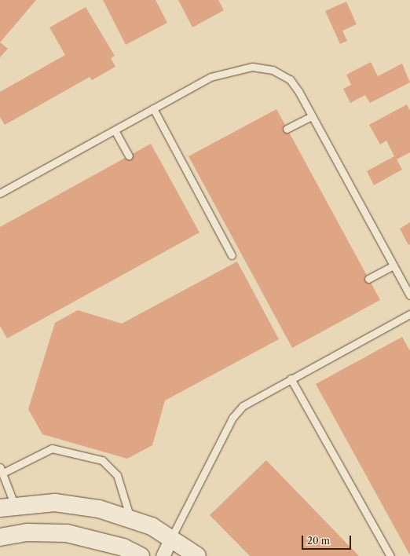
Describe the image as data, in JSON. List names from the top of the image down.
{
  "scale_bar": "20 m"
}
